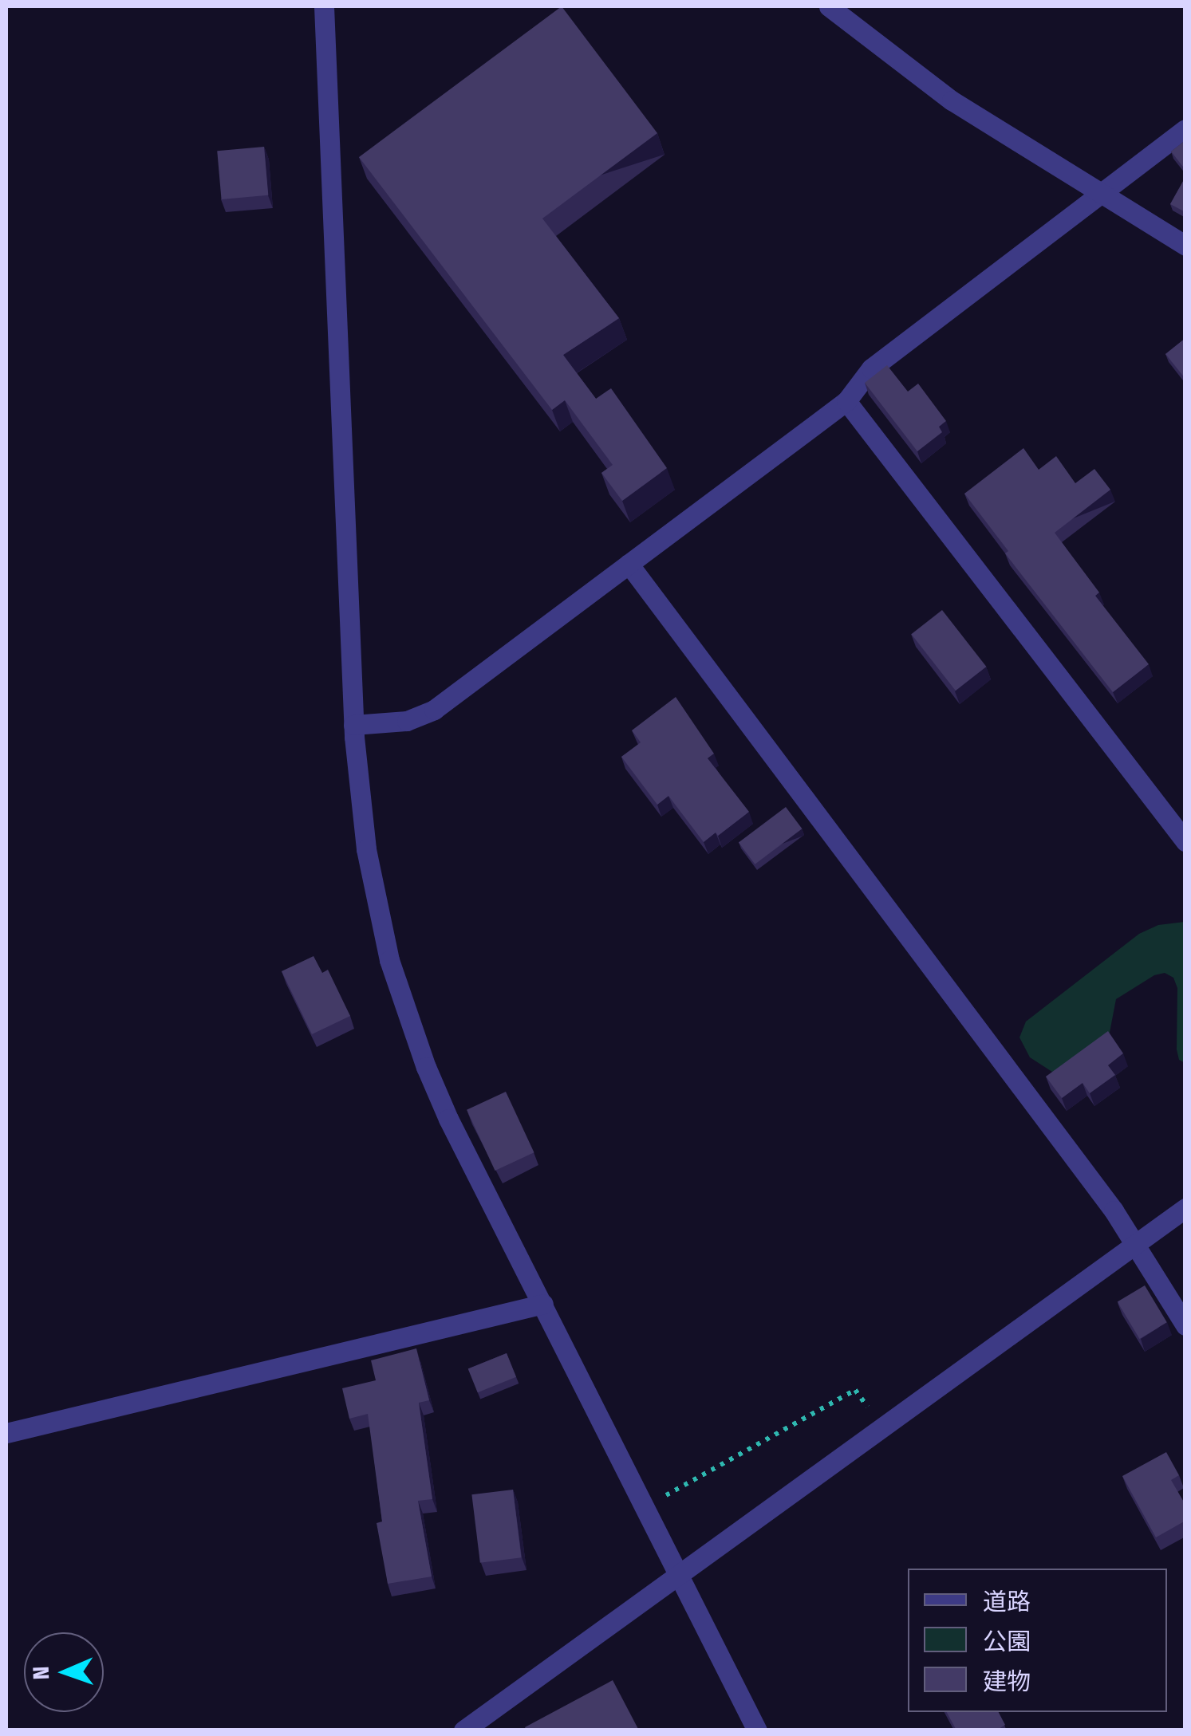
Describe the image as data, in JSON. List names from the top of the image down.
{
  "legend": ["道路", "公園", "建物"],
  "north": "left"
}
